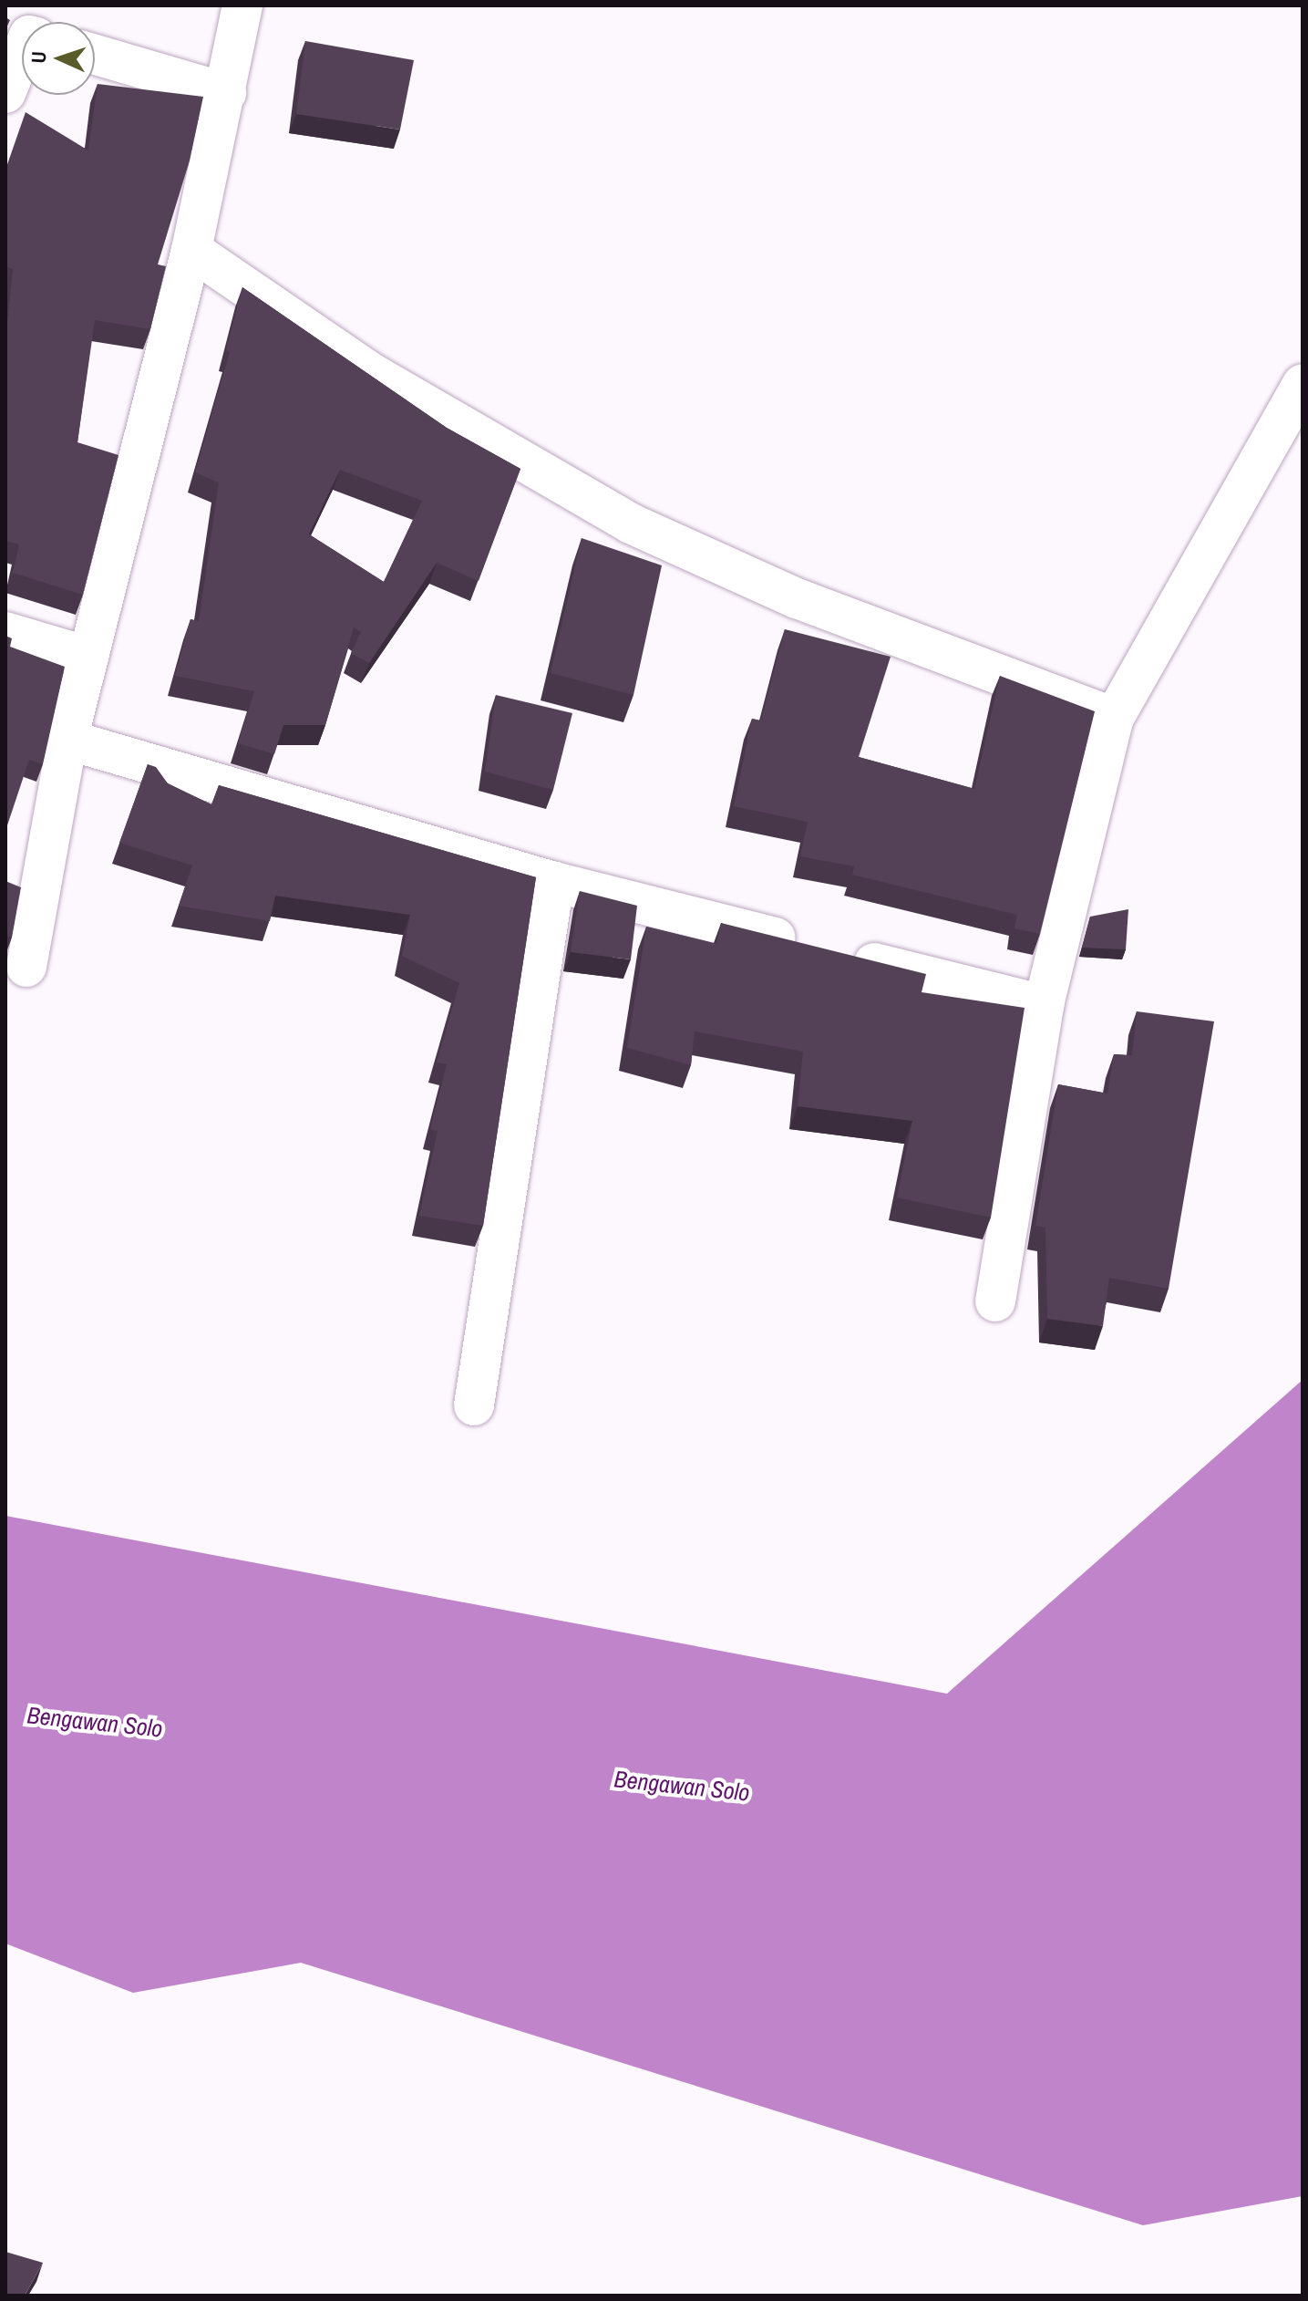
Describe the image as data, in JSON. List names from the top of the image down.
{
  "water": ["Bengawan Solo"],
  "north": "left"
}
